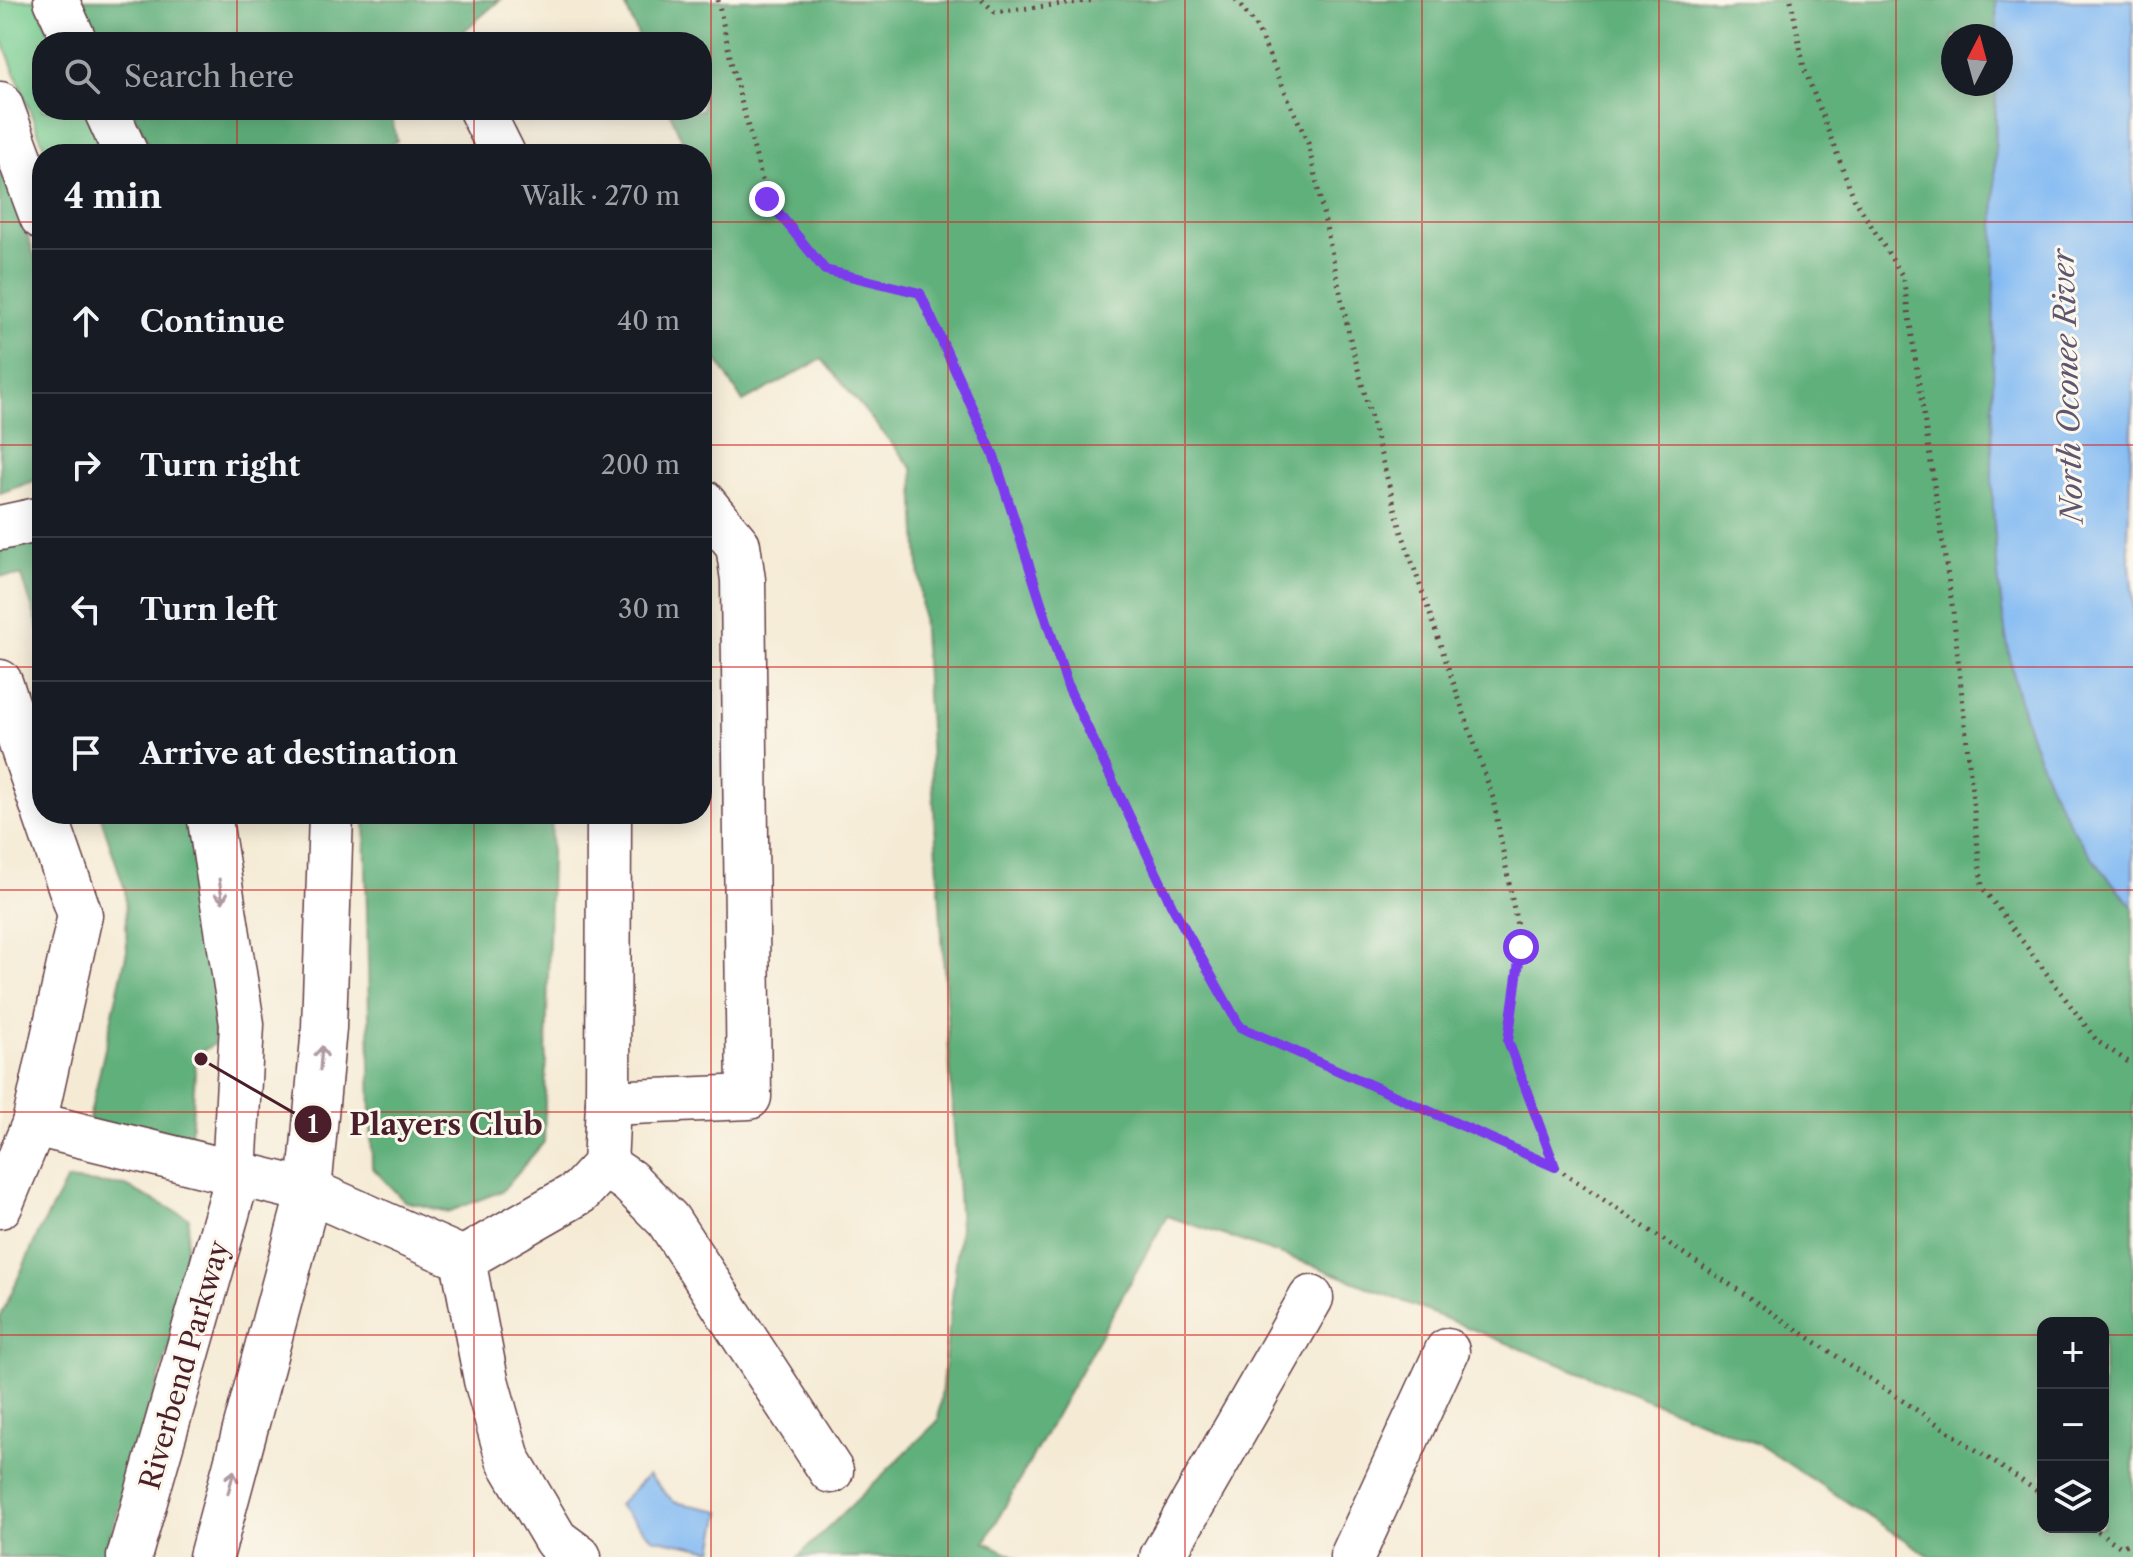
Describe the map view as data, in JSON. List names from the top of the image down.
{
  "streets": {
    "street": ["Riverbend Parkway"]
  },
  "water": ["North Oconee River"],
  "places": ["Players Club"],
  "north": "top",
  "page": {
    "search": "Search here",
    "heading": ["4 min", "Walk · 270 m"],
    "list": [
      ["Continue", "40 m"],
      ["Turn right", "200 m"],
      ["Turn left", "30 m"],
      "Arrive at destination"
    ],
    "map_buttons": ["+", "−"]
  }
}
